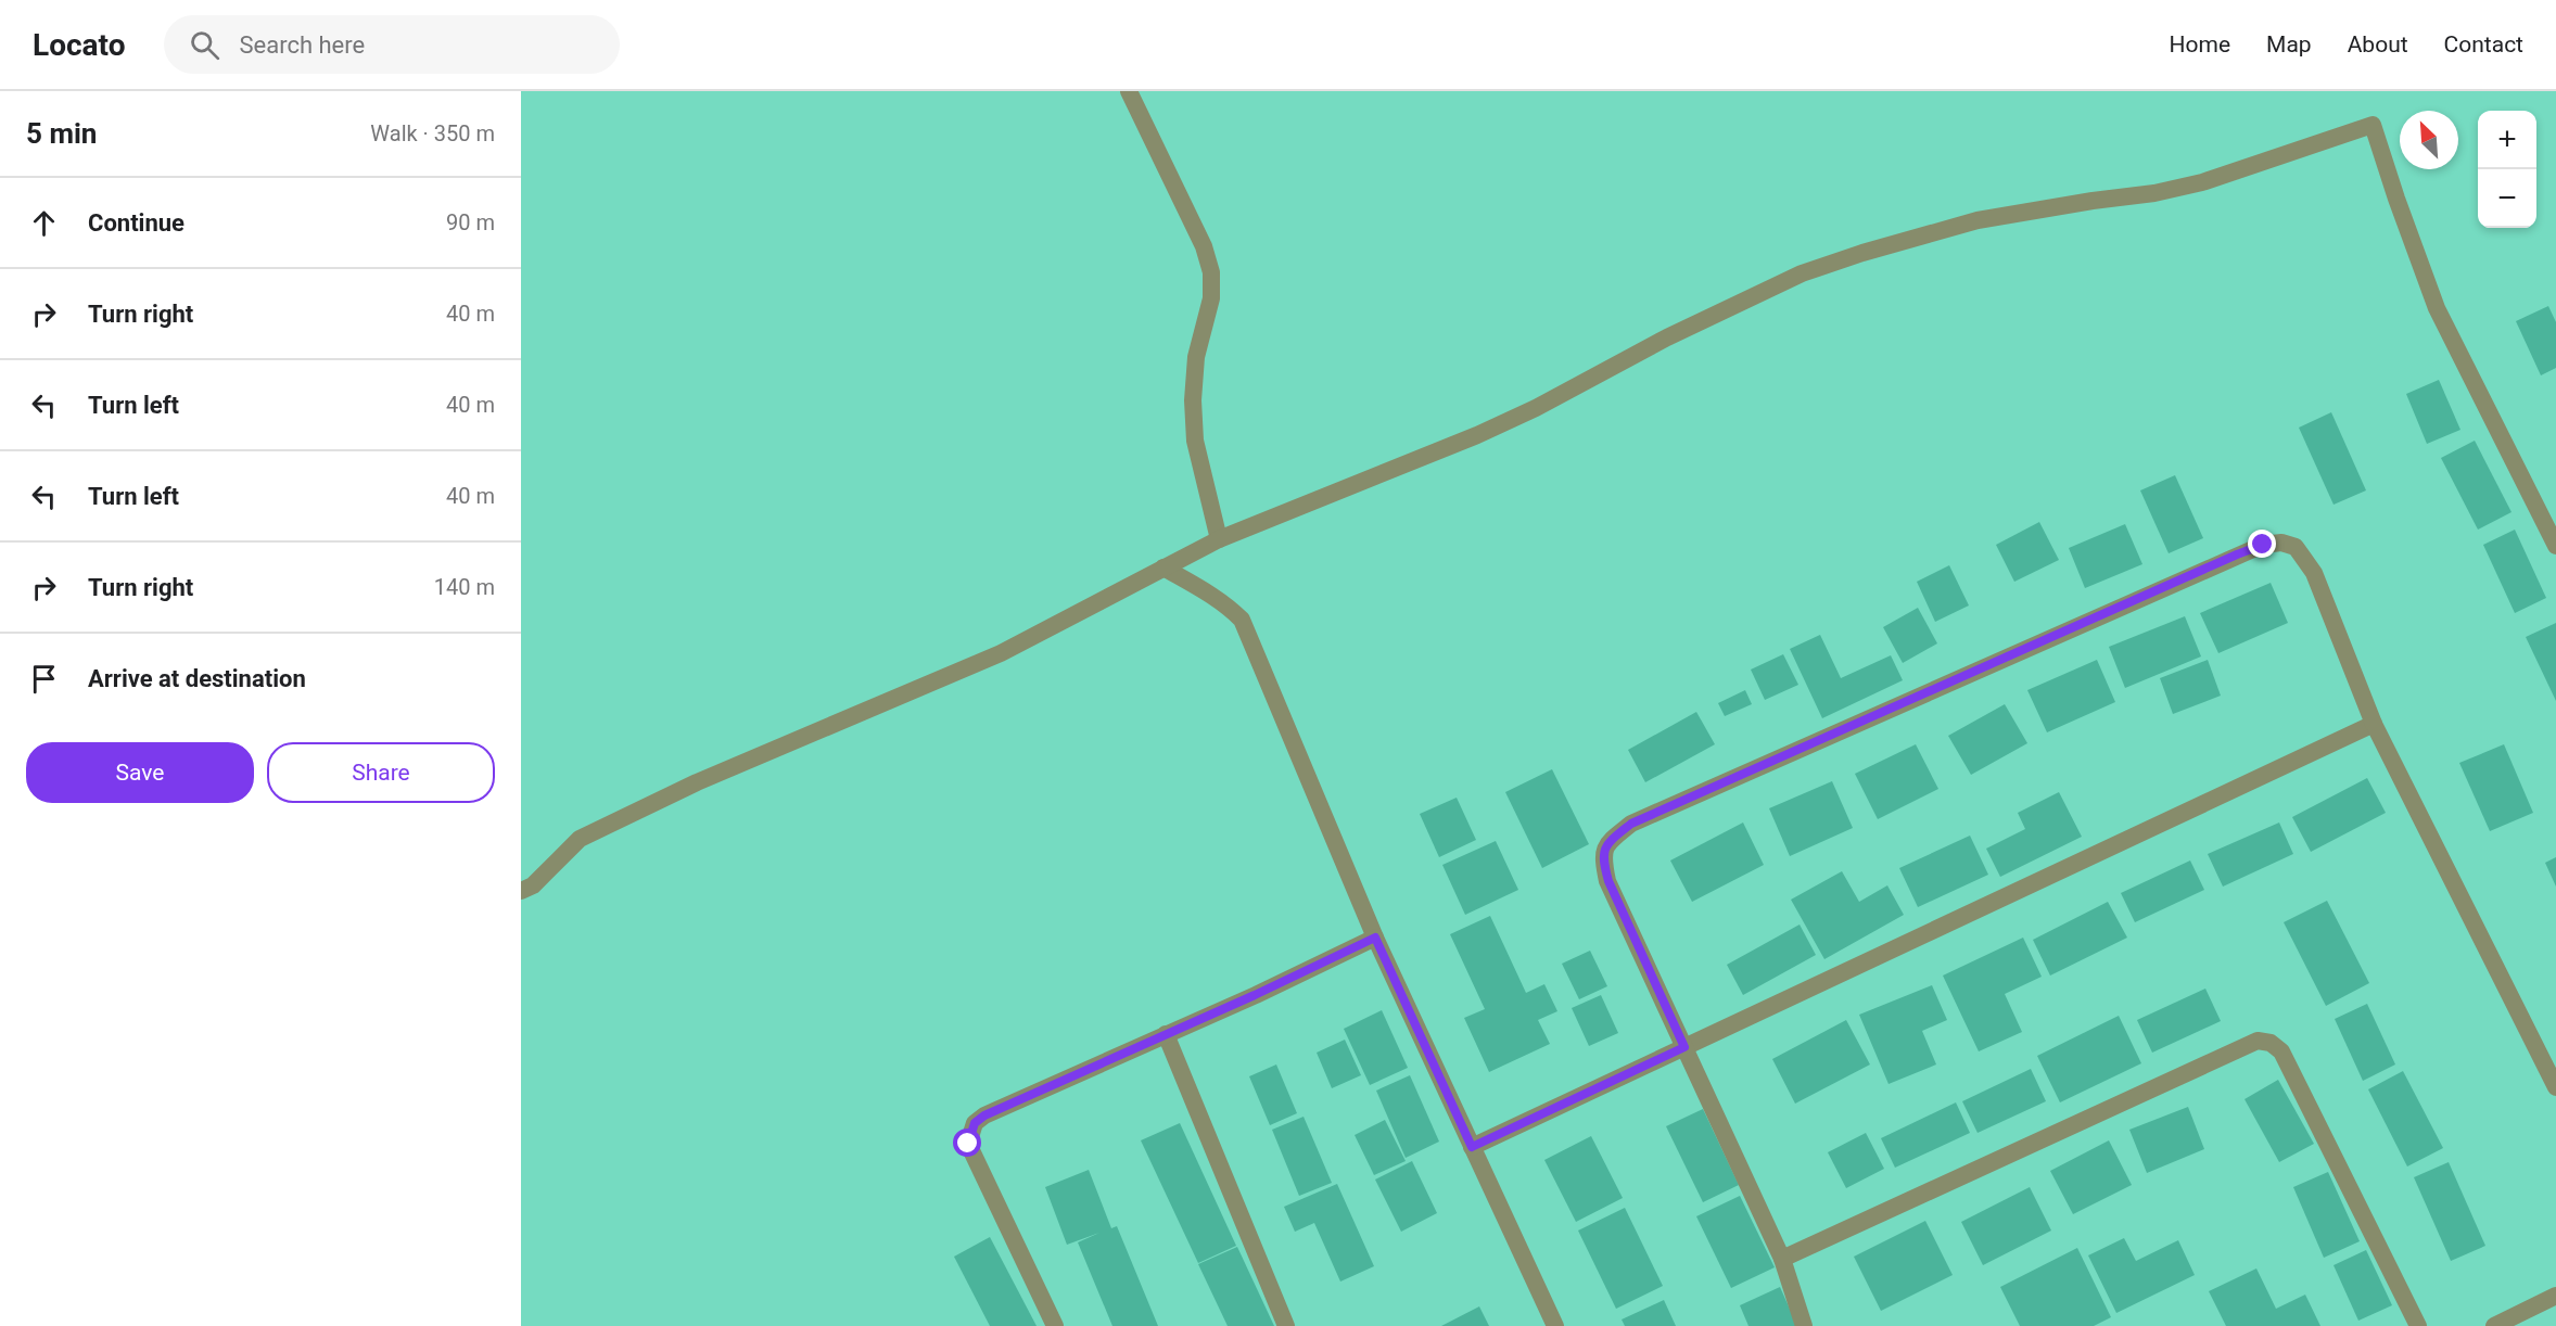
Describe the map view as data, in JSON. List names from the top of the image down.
{
  "north": "top left",
  "page": {
    "header": "Locato",
    "search": "Search here",
    "nav": [
      "Home",
      "Map",
      "About",
      "Contact"
    ],
    "heading": ["5 min", "Walk · 350 m"],
    "map_buttons": ["+", "−"],
    "list": [
      ["Continue", "90 m"],
      ["Turn right", "40 m"],
      ["Turn left", "40 m"],
      ["Turn left", "40 m"],
      ["Turn right", "140 m"],
      "Arrive at destination"
    ],
    "buttons": ["Save", "Share"]
  }
}
